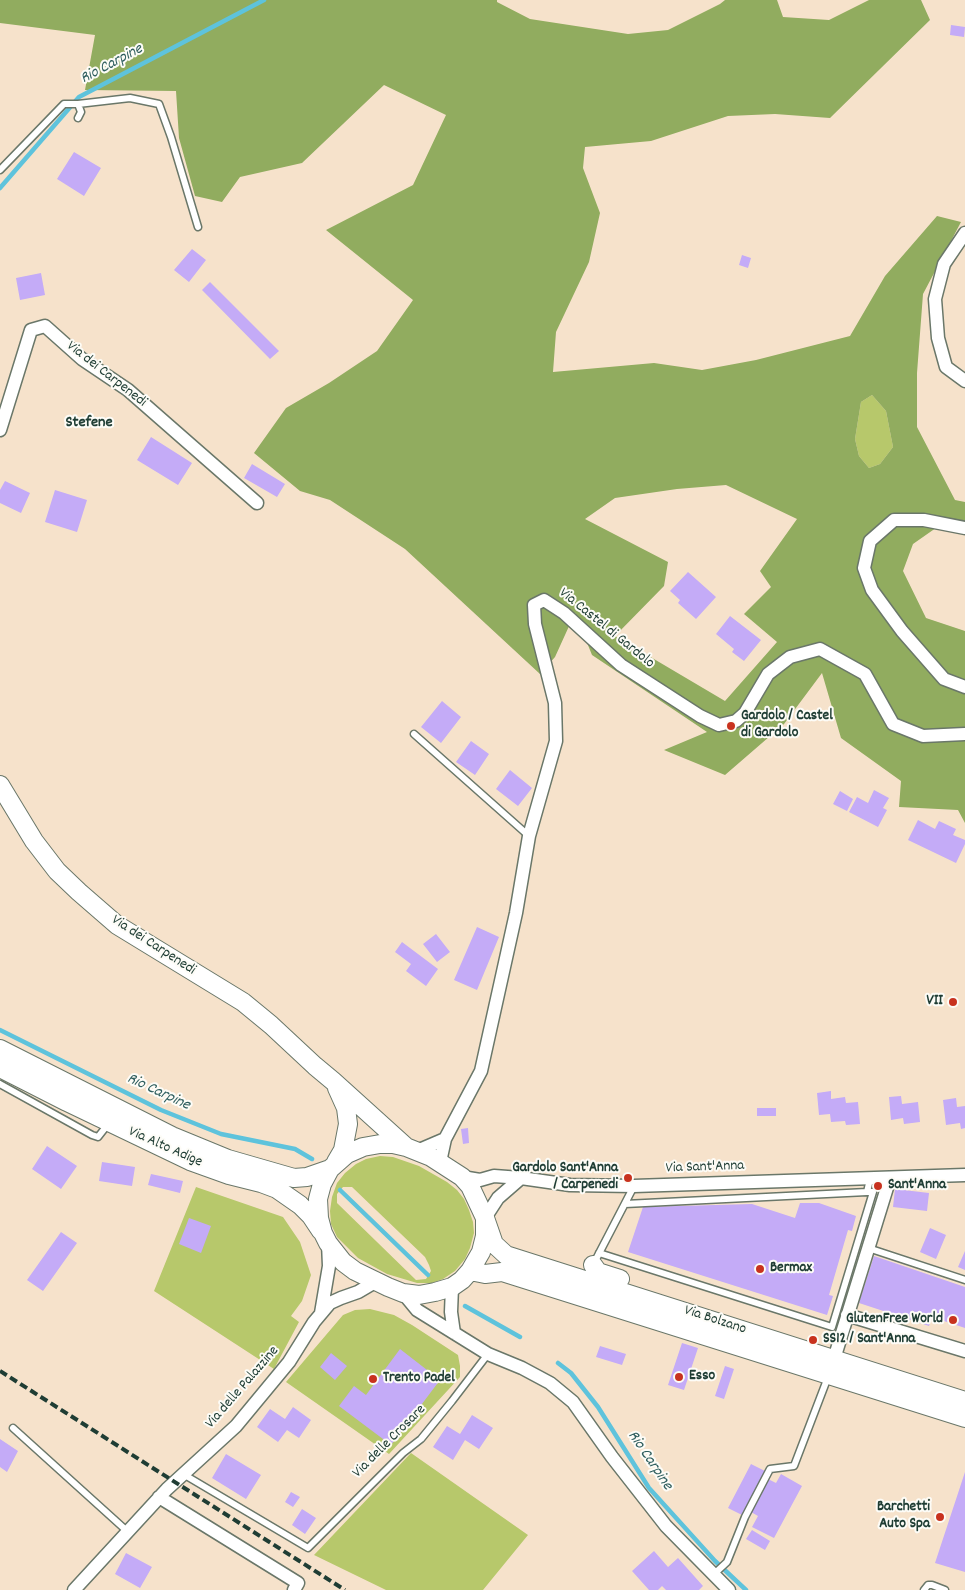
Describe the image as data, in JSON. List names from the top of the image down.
{
  "streets": {
    "main road": ["Via dei Carpenedi", "Via Alto Adige", "Via Bolzano"],
    "street": ["Via Castel di Gardolo", "Via Sant'Anna", "Via delle Palazzine"],
    "lane": ["Via delle Crosare"]
  },
  "crossings": [
    ["Via dei Carpenedi", "Via Castel di Gardolo"],
    ["Via dei Carpenedi", "Via Alto Adige"],
    ["Via dei Carpenedi", "Via Sant'Anna"],
    ["Via dei Carpenedi", "Via Bolzano"],
    ["Via dei Carpenedi", "Via delle Palazzine"],
    ["Via Castel di Gardolo", "Via Alto Adige"],
    ["Via Castel di Gardolo", "Via Sant'Anna"],
    ["Via Castel di Gardolo", "Via Bolzano"],
    ["Via Castel di Gardolo", "Via delle Palazzine"],
    ["Via Alto Adige", "Via Sant'Anna"],
    ["Via Alto Adige", "Via Bolzano"],
    ["Via Alto Adige", "Via delle Palazzine"],
    ["Via Sant'Anna", "Via Bolzano"],
    ["Via Sant'Anna", "Via delle Palazzine"],
    ["Via Bolzano", "Via delle Palazzine"],
    ["Via delle Palazzine", "Via delle Crosare"]
  ],
  "districts": ["Stefene"],
  "water": ["Rio Carpine"],
  "places": [
    "Gardolo / Castel di Gardolo",
    "VII",
    "Gardolo Sant'Anna / Carpenedi",
    "Sant'Anna",
    "Bermax",
    "GlutenFree World",
    "SS12 / Sant'Anna",
    "Esso",
    "Trento Padel",
    "Barchetti Auto Spa"
  ]
}
